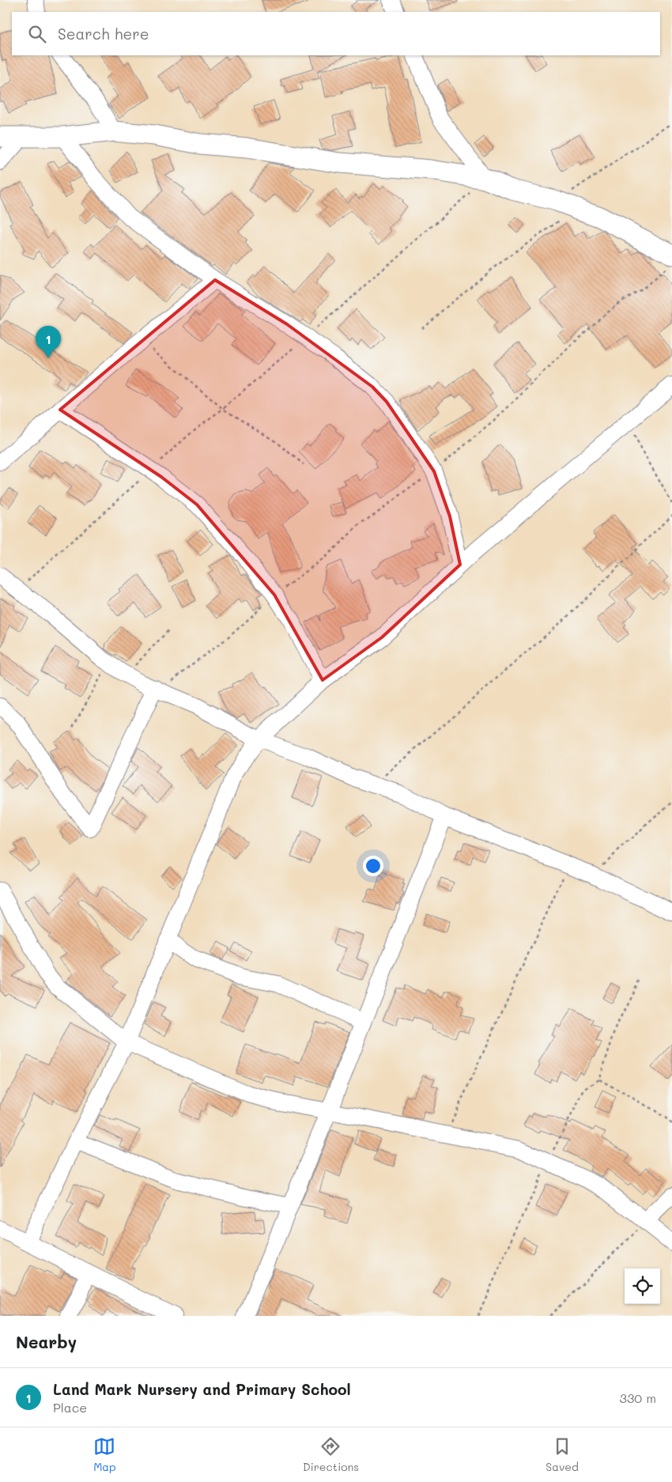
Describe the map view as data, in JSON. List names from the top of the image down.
{
  "page": {
    "search": "Search here",
    "pins": "1",
    "heading": "Nearby",
    "list": [
      {
        "mark": "1",
        "name": "Land Mark Nursery and Primary School",
        "note": "Place",
        "value": "330 m"
      }
    ],
    "nav": ["Map", "Directions", "Saved"]
  }
}
